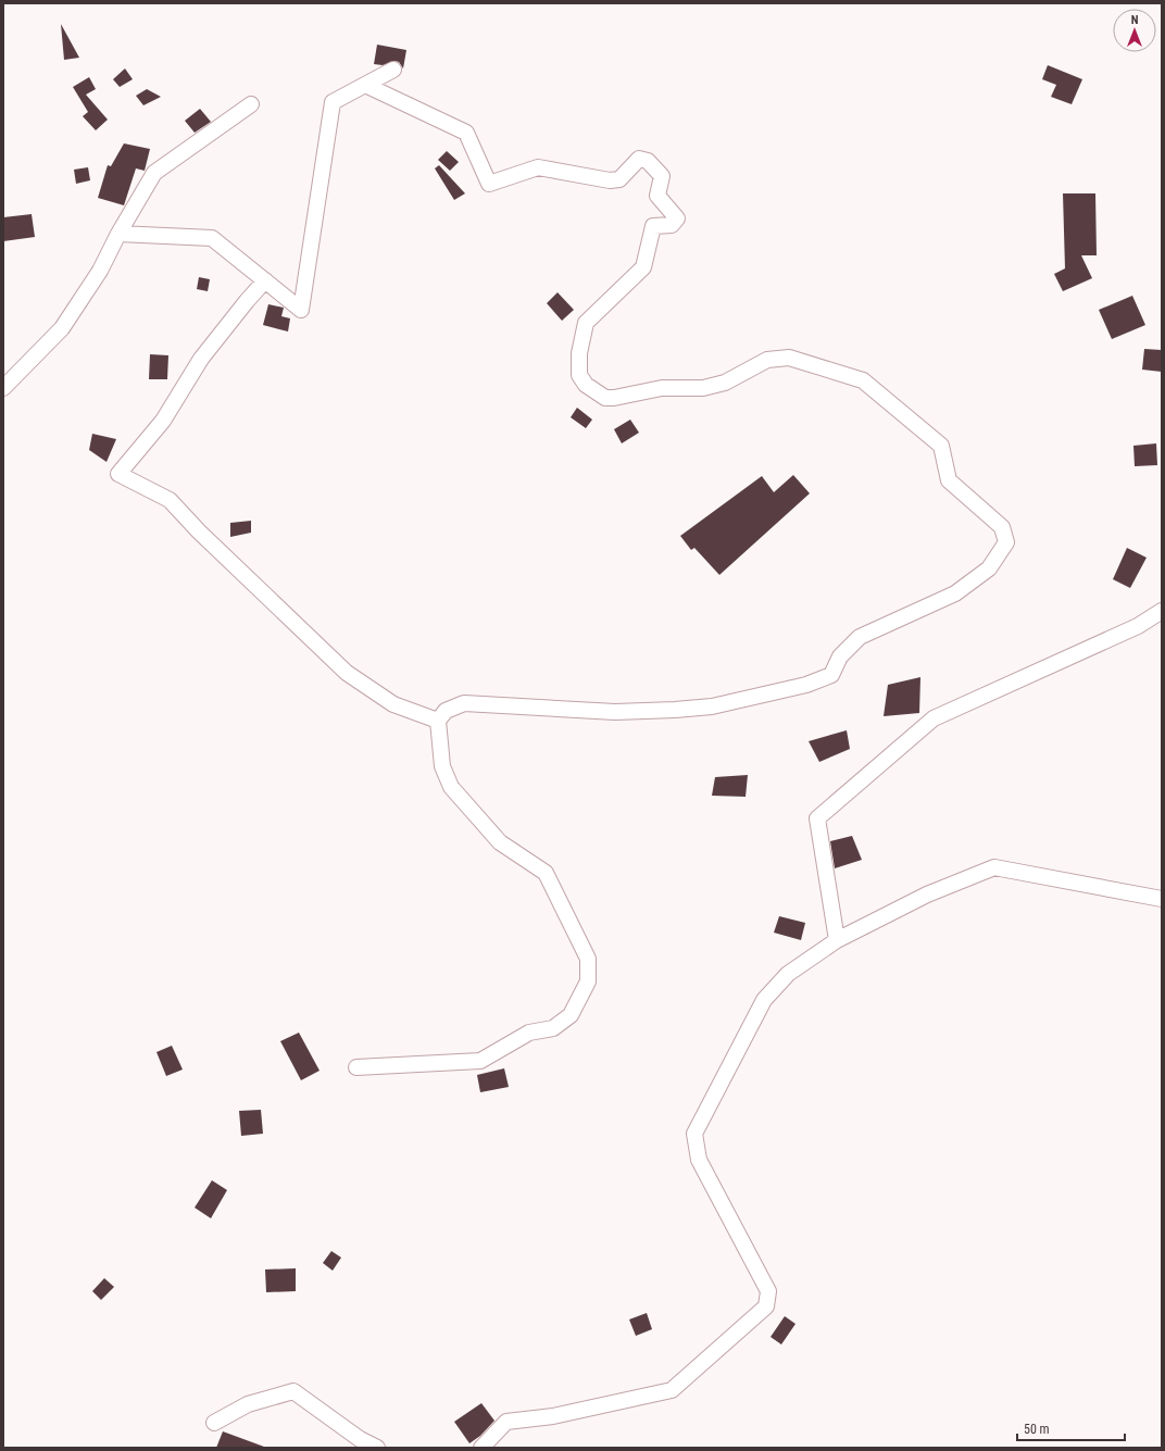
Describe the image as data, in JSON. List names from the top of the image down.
{
  "scale_bar": "50 m",
  "north": "top"
}
